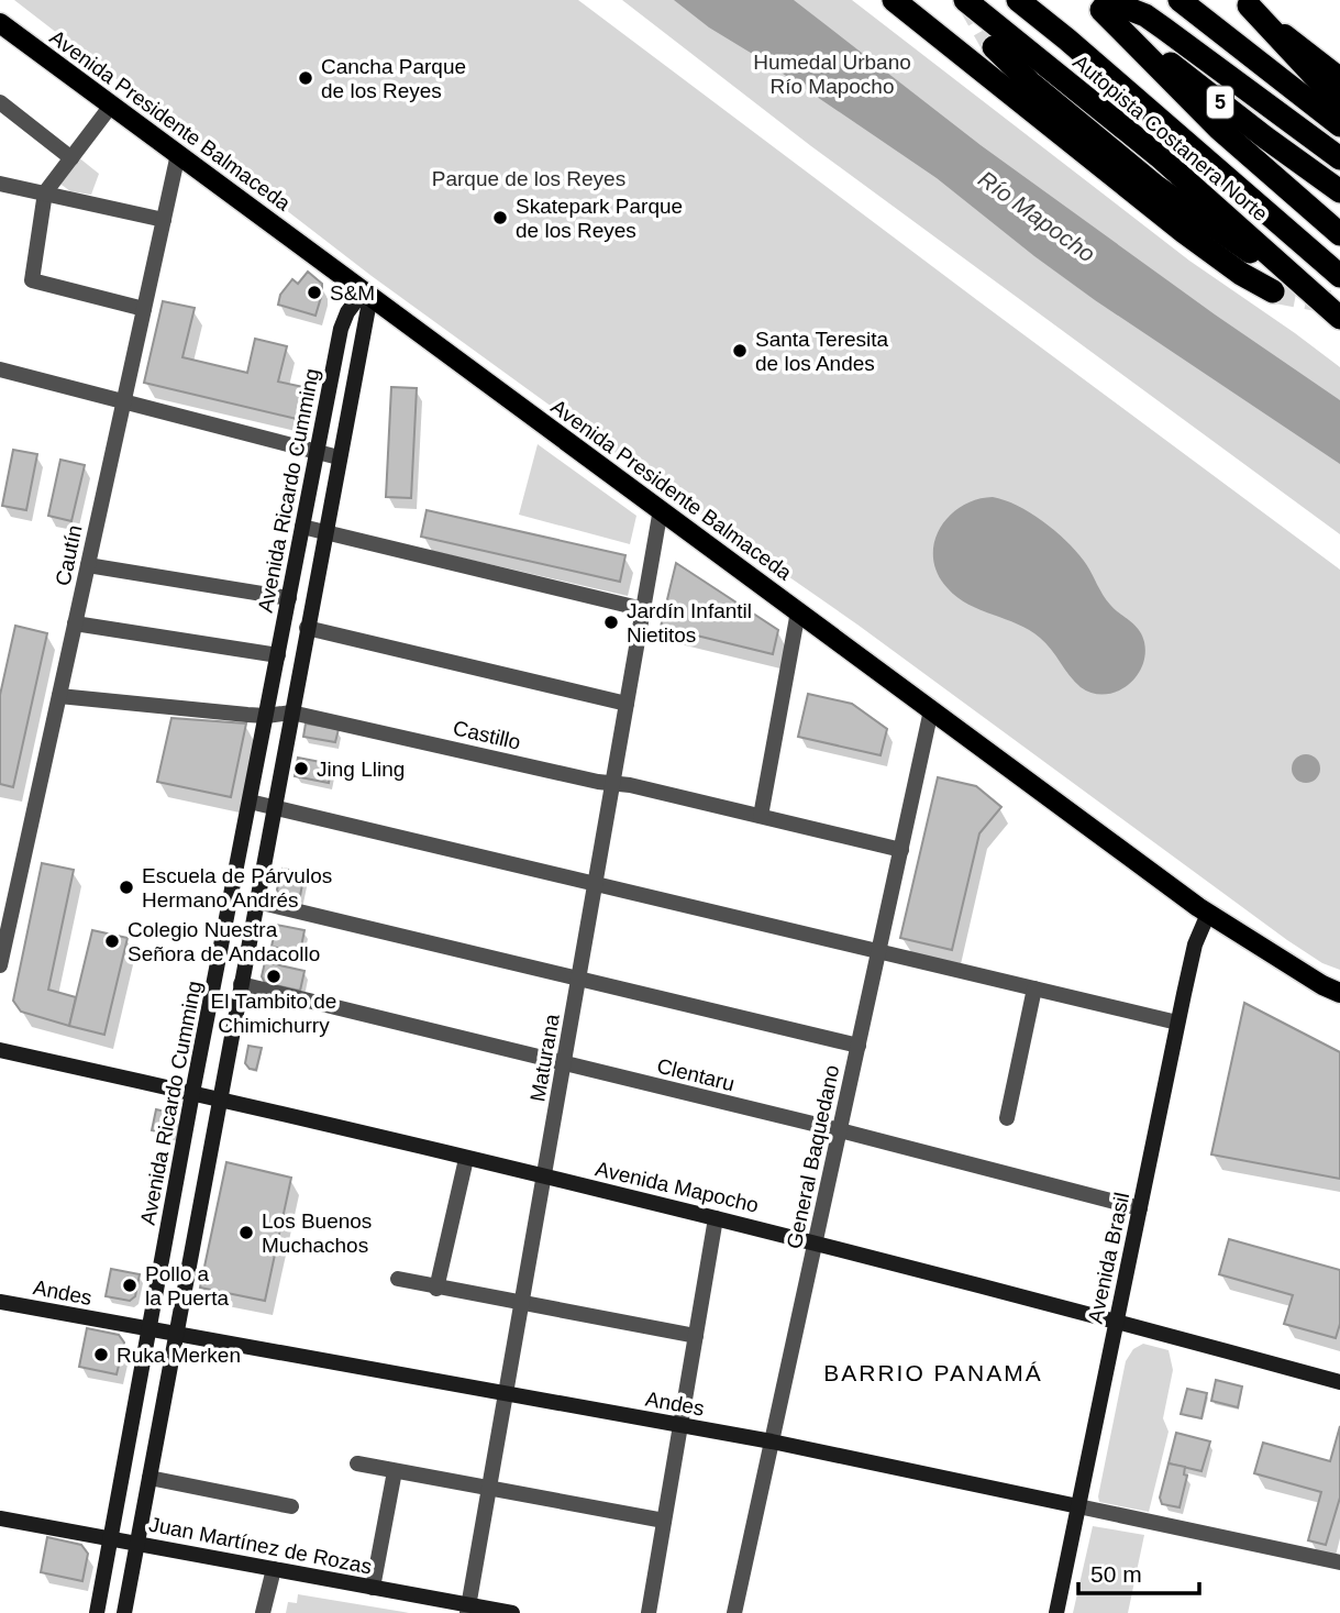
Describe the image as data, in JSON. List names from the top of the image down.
{
  "streets": {
    "highway": ["5", "Autopista Costanera Norte"],
    "main road": [
      "Avenida Presidente Balmaceda",
      "Avenida Ricardo Cumming",
      "Avenida Mapocho",
      "Avenida Brasil",
      "Andes",
      "Juan Martínez de Rozas"
    ],
    "street": [
      "Cautín",
      "Castillo",
      "Maturana",
      "Clentaru",
      "General Baquedano"
    ]
  },
  "crossings": [
    ["Avenida Presidente Balmaceda", "Avenida Ricardo Cumming"],
    ["Avenida Presidente Balmaceda", "Cautín"],
    ["Avenida Presidente Balmaceda", "Maturana"],
    ["Avenida Presidente Balmaceda", "General Baquedano"],
    ["Avenida Presidente Balmaceda", "Avenida Brasil"],
    ["Avenida Ricardo Cumming", "Castillo"],
    ["Avenida Ricardo Cumming", "Clentaru"],
    ["Avenida Ricardo Cumming", "Avenida Mapocho"],
    ["Avenida Ricardo Cumming", "Andes"],
    ["Avenida Ricardo Cumming", "Juan Martínez de Rozas"],
    ["Cautín", "Castillo"],
    ["Castillo", "Maturana"],
    ["Castillo", "General Baquedano"],
    ["Maturana", "Clentaru"],
    ["Maturana", "Avenida Mapocho"],
    ["Maturana", "Andes"],
    ["Maturana", "Juan Martínez de Rozas"],
    ["Clentaru", "General Baquedano"],
    ["Clentaru", "Avenida Brasil"],
    ["General Baquedano", "Avenida Mapocho"],
    ["General Baquedano", "Andes"],
    ["Avenida Mapocho", "Avenida Brasil"],
    ["Avenida Brasil", "Andes"]
  ],
  "districts": ["BARRIO PANAMÁ"],
  "water": ["Río Mapocho"],
  "parks": ["Humedal Urbano Río Mapocho", "Parque de los Reyes"],
  "places": [
    "Cancha Parque de los Reyes",
    "Skatepark Parque de los Reyes",
    "S&M",
    "Santa Teresita de los Andes",
    "Jardín Infantil Nietitos",
    "Jing Lling",
    "Escuela de Párvulos Hermano Andrés",
    "Colegio Nuestra Señora de Andacollo",
    "El Tambito de Chimichurry",
    "Los Buenos Muchachos",
    "Pollo a la Puerta",
    "Ruka Merken"
  ],
  "scale_bar": "50 m"
}
